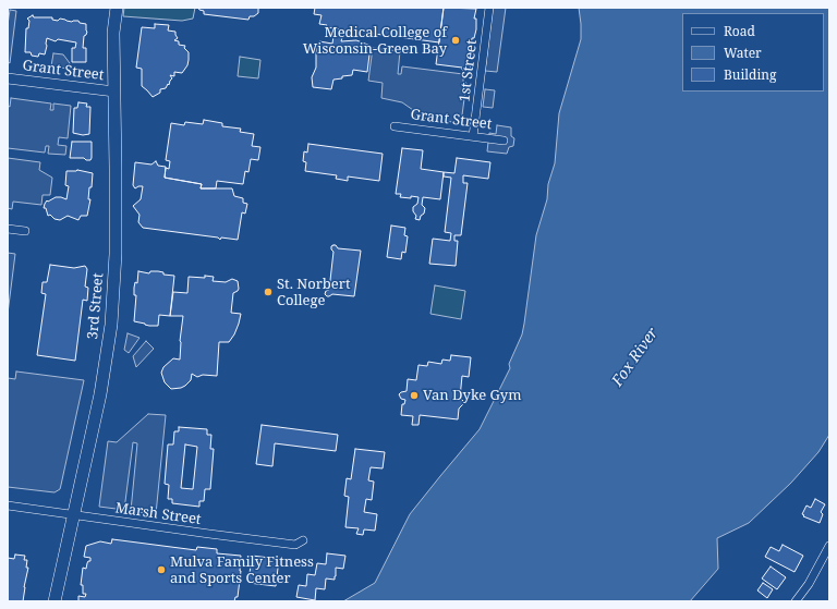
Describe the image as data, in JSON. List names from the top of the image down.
{
  "streets": {
    "main road": ["3rd Street"],
    "street": ["Grant Street", "1st Street", "Marsh Street"]
  },
  "crossings": [
    ["Grant Street", "1st Street"],
    ["Grant Street", "3rd Street"],
    ["3rd Street", "Marsh Street"]
  ],
  "water": ["Fox River"],
  "places": [
    "Medical College of Wisconsin-Green Bay",
    "St. Norbert College",
    "Van Dyke Gym",
    "Mulva Family Fitness and Sports Center"
  ],
  "legend": ["Road", "Water", "Building"]
}
